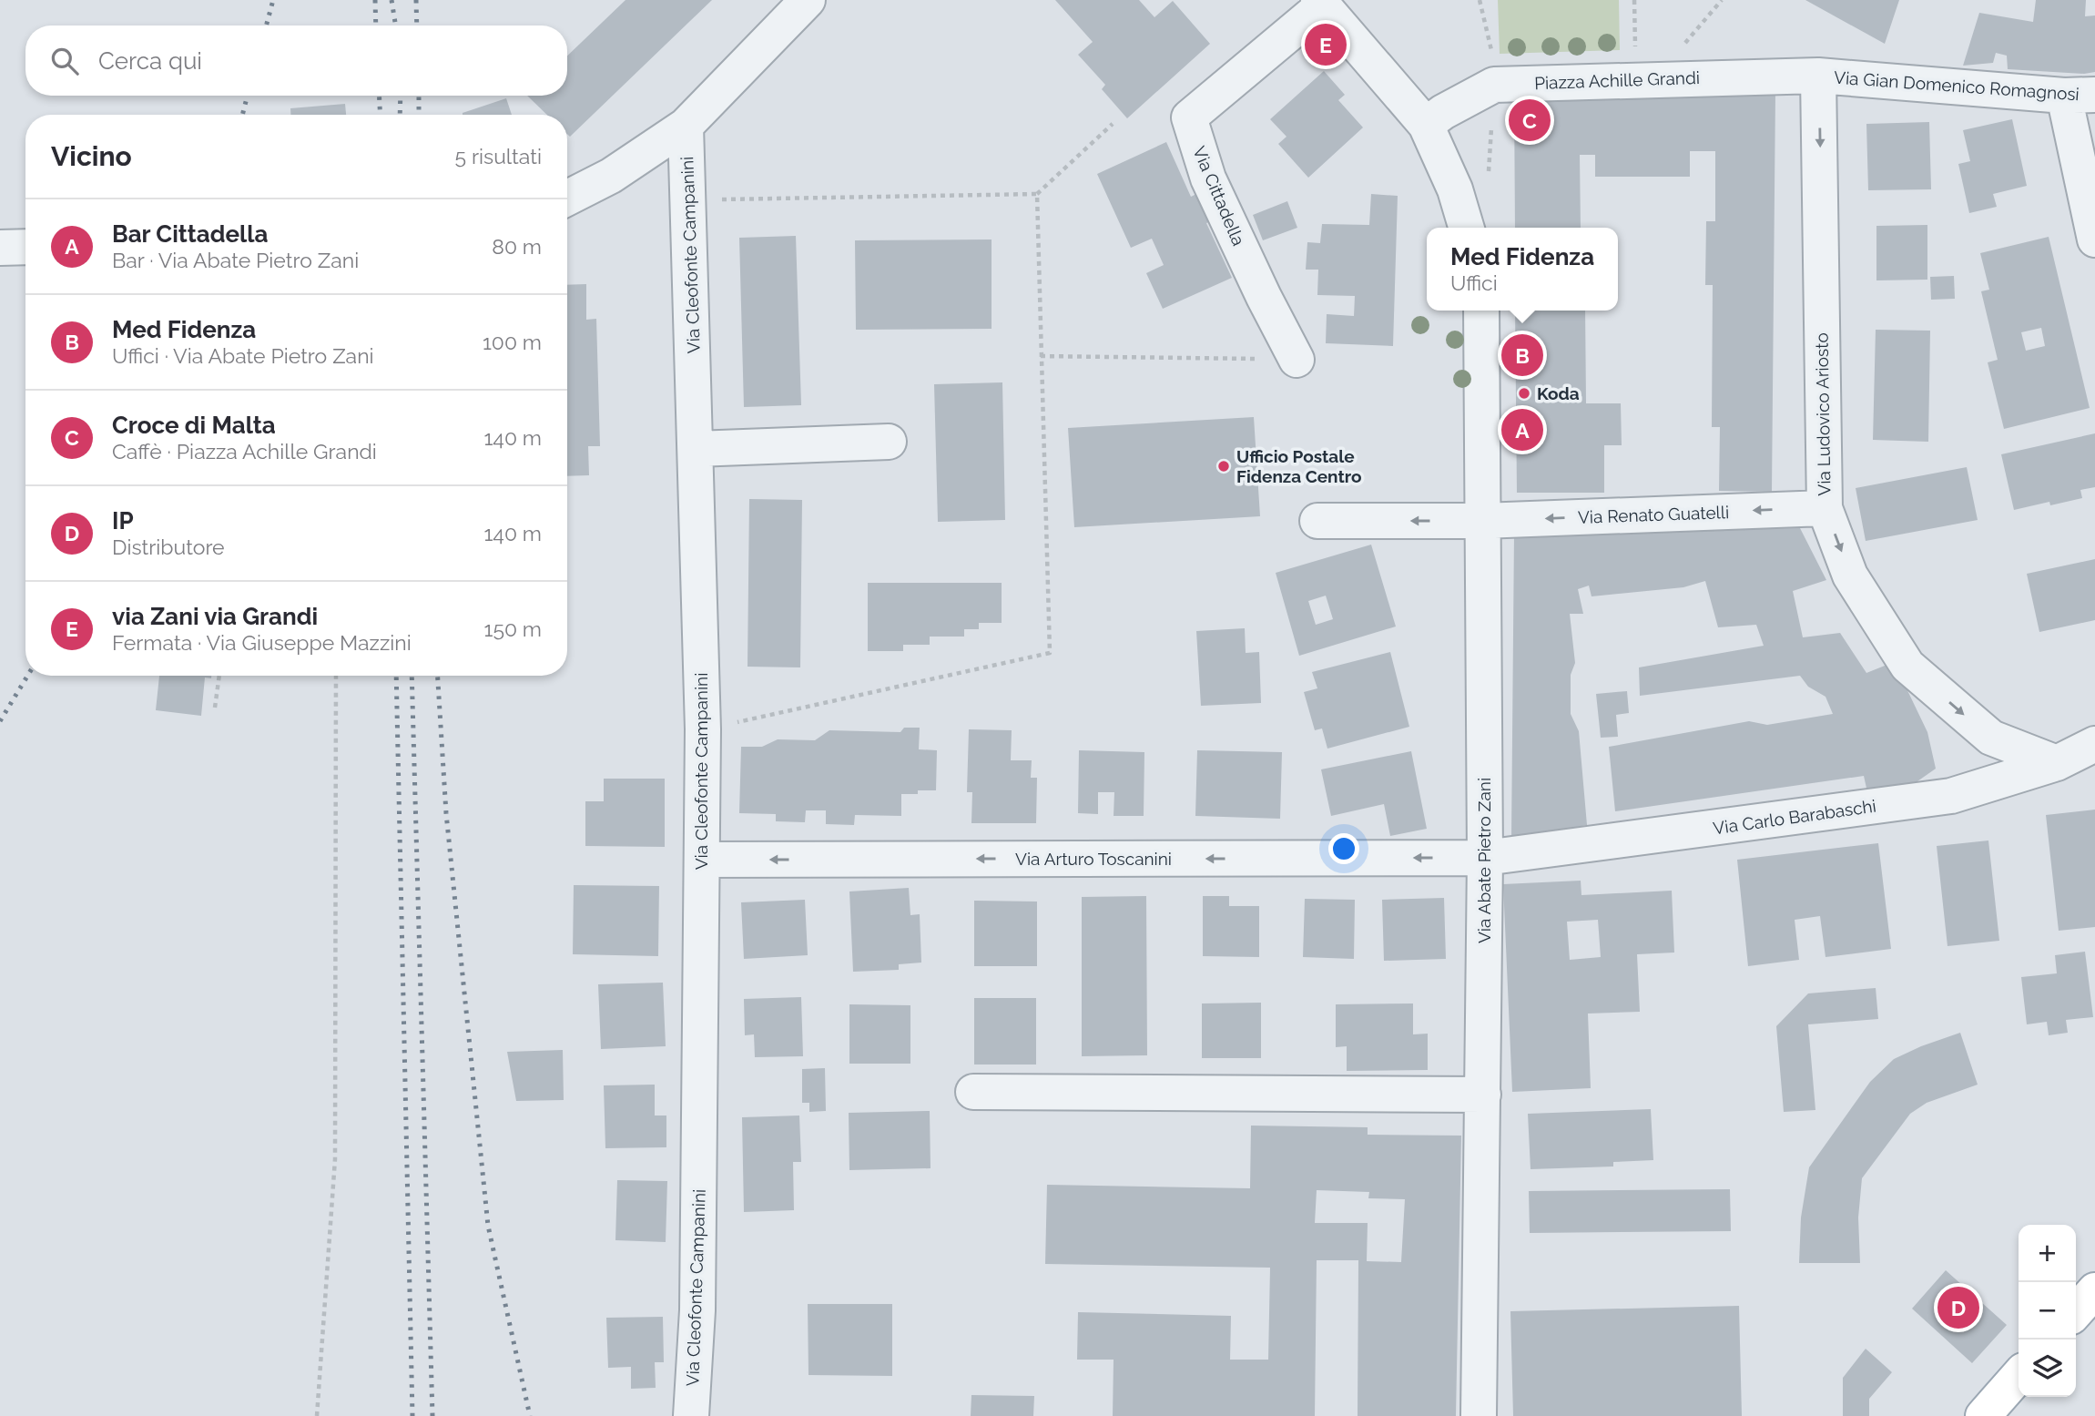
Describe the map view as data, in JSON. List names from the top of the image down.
{
  "streets": {
    "street": [
      "Piazza Achille Grandi",
      "Via Gian Domenico Romagnosi",
      "Via Cittadella",
      "Via Cleofonte Campanini",
      "Via Ludovico Ariosto",
      "Via Renato Guatelli",
      "Via Carlo Barabaschi",
      "Via Arturo Toscanini",
      "Via Abate Pietro Zani"
    ]
  },
  "crossings": [
    ["Piazza Achille Grandi", "Via Gian Domenico Romagnosi"],
    ["Piazza Achille Grandi", "Via Ludovico Ariosto"],
    ["Via Gian Domenico Romagnosi", "Via Ludovico Ariosto"],
    ["Via Cleofonte Campanini", "Via Arturo Toscanini"],
    ["Via Ludovico Ariosto", "Via Renato Guatelli"],
    ["Via Ludovico Ariosto", "Via Carlo Barabaschi"],
    ["Via Renato Guatelli", "Via Abate Pietro Zani"],
    ["Via Carlo Barabaschi", "Via Arturo Toscanini"],
    ["Via Carlo Barabaschi", "Via Abate Pietro Zani"],
    ["Via Arturo Toscanini", "Via Abate Pietro Zani"]
  ],
  "one_way": ["Via Ludovico Ariosto", "Via Renato Guatelli"],
  "places": ["Koda", "Ufficio Postale Fidenza Centro"],
  "page": {
    "pins": [
      "E",
      "C",
      "B",
      "A",
      "D"
    ],
    "search": "Cerca qui",
    "heading": ["Vicino", "5 risultati"],
    "list": [
      {
        "mark": "A",
        "name": "Bar Cittadella",
        "note": "Bar · Via Abate Pietro Zani",
        "value": "80 m"
      },
      {
        "mark": "B",
        "name": "Med Fidenza",
        "note": "Uffici · Via Abate Pietro Zani",
        "value": "100 m"
      },
      {
        "mark": "C",
        "name": "Croce di Malta",
        "note": "Caffè · Piazza Achille Grandi",
        "value": "140 m"
      },
      {
        "mark": "D",
        "name": "IP",
        "note": "Distributore",
        "value": "140 m"
      },
      {
        "mark": "E",
        "name": "via Zani via Grandi",
        "note": "Fermata · Via Giuseppe Mazzini",
        "value": "150 m"
      }
    ],
    "popup": ["Med Fidenza", "Uffici"],
    "map_buttons": ["+", "−"]
  }
}
